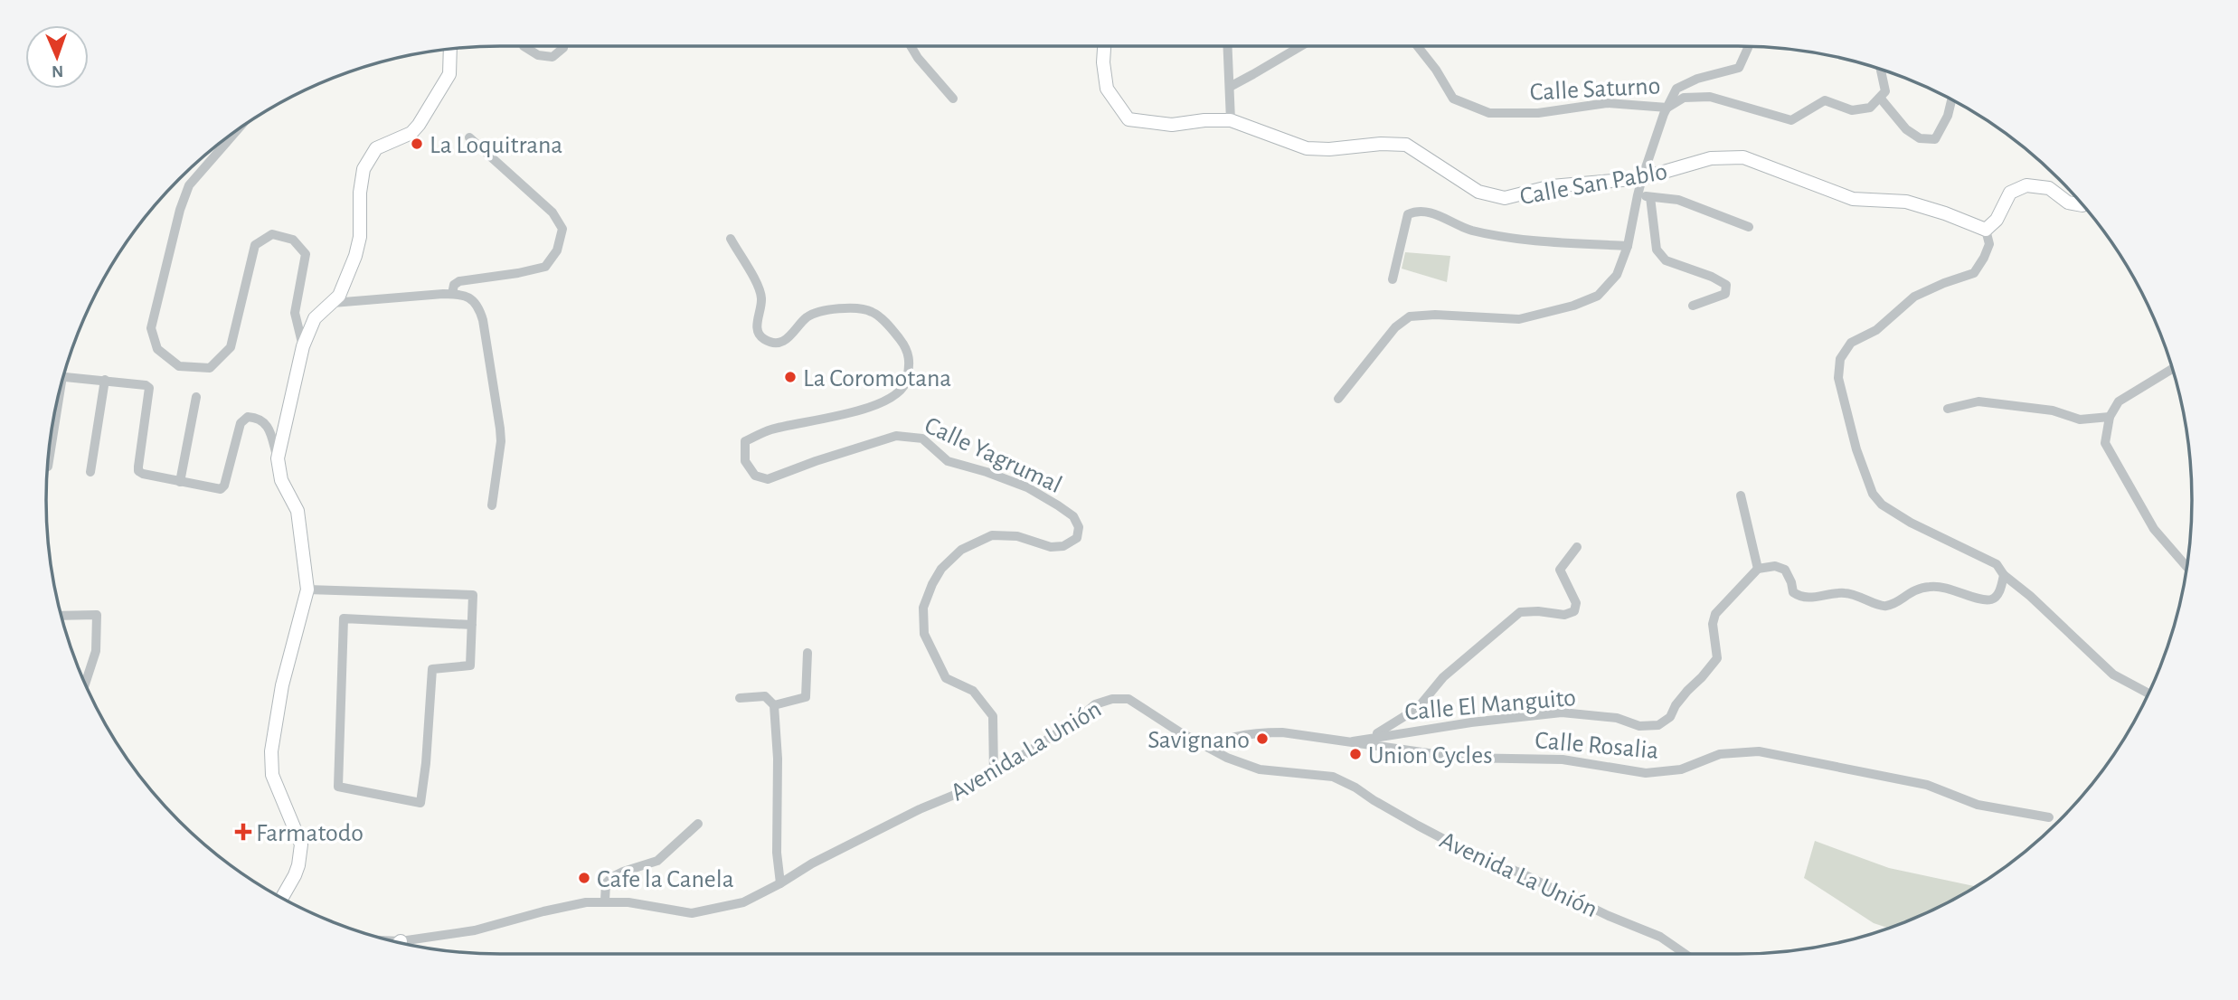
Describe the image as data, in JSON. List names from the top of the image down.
{
  "streets": {
    "street": [
      "Calle Saturno",
      "Calle San Pablo",
      "Calle Yagrumal",
      "Calle El Manguito",
      "Calle Rosalia",
      "Avenida La Unión"
    ]
  },
  "crossings": [
    ["Calle Yagrumal", "Avenida La Unión"],
    ["Calle El Manguito", "Calle Rosalia"],
    ["Calle Rosalia", "Avenida La Unión"]
  ],
  "places": {
    "other": [
      "La Loquitrana",
      "La Coromotana",
      "Savignano",
      "Union Cycles",
      "Cafe la Canela"
    ],
    "health": ["Farmatodo"]
  },
  "north": "bottom"
}
